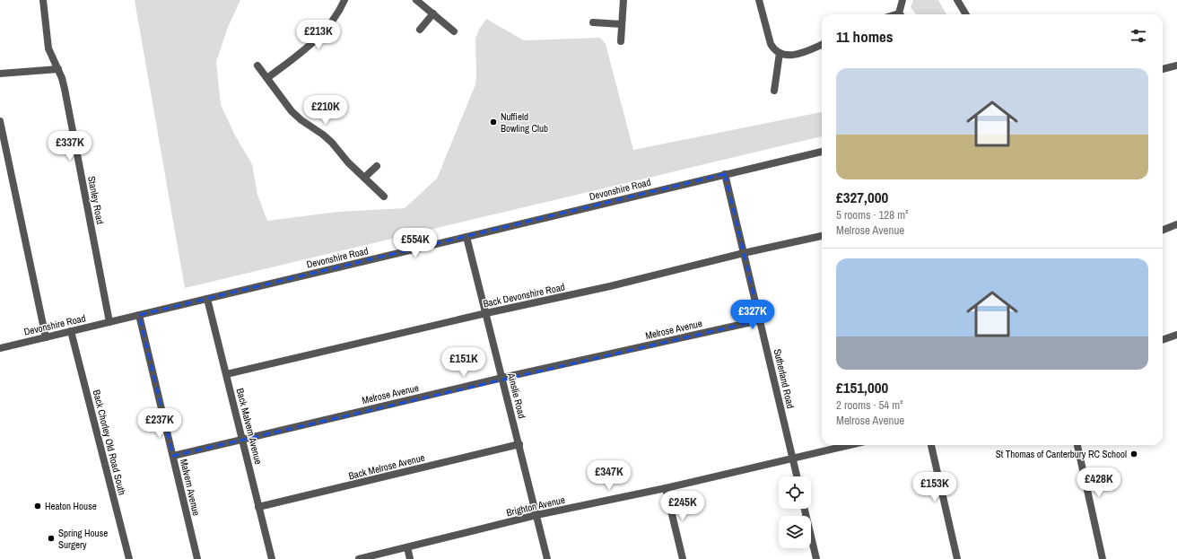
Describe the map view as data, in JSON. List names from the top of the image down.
{
  "streets": {
    "street": [
      "Devonshire Road",
      "Stanley Road",
      "Back Devonshire Road",
      "Melrose Avenue",
      "Sutherland Road",
      "Ainslie Road",
      "Back Malvern Avenue",
      "Back Chorley Old Road South",
      "Back Melrose Avenue",
      "Malvern Avenue",
      "Brighton Avenue"
    ]
  },
  "crossings": [
    ["Devonshire Road", "Stanley Road"],
    ["Devonshire Road", "Sutherland Road"],
    ["Devonshire Road", "Ainslie Road"],
    ["Devonshire Road", "Back Malvern Avenue"],
    ["Devonshire Road", "Back Chorley Old Road South"],
    ["Devonshire Road", "Malvern Avenue"],
    ["Back Devonshire Road", "Sutherland Road"],
    ["Back Devonshire Road", "Ainslie Road"],
    ["Back Devonshire Road", "Back Malvern Avenue"],
    ["Melrose Avenue", "Sutherland Road"],
    ["Melrose Avenue", "Ainslie Road"],
    ["Melrose Avenue", "Back Malvern Avenue"],
    ["Melrose Avenue", "Malvern Avenue"],
    ["Sutherland Road", "Brighton Avenue"],
    ["Ainslie Road", "Back Melrose Avenue"],
    ["Ainslie Road", "Brighton Avenue"],
    ["Back Malvern Avenue", "Back Melrose Avenue"]
  ],
  "places": [
    "Nuffield Bowling Club",
    "St Thomas of Canterbury RC School",
    "Heaton House",
    "Spring House Surgery"
  ],
  "page": {
    "heading": "11 homes",
    "price": [
      "£213K",
      "£210K",
      "£337K",
      "£554K",
      "£327K",
      "£151K",
      "£237K",
      "£347K",
      "£428K",
      "£153K",
      "£245K"
    ],
    "list": [
      {
        "name": "£327,000",
        "note": "5 rooms · 128 m² · Melrose Avenue"
      },
      {
        "name": "£151,000",
        "note": "2 rooms · 54 m² · Melrose Avenue"
      }
    ]
  }
}
